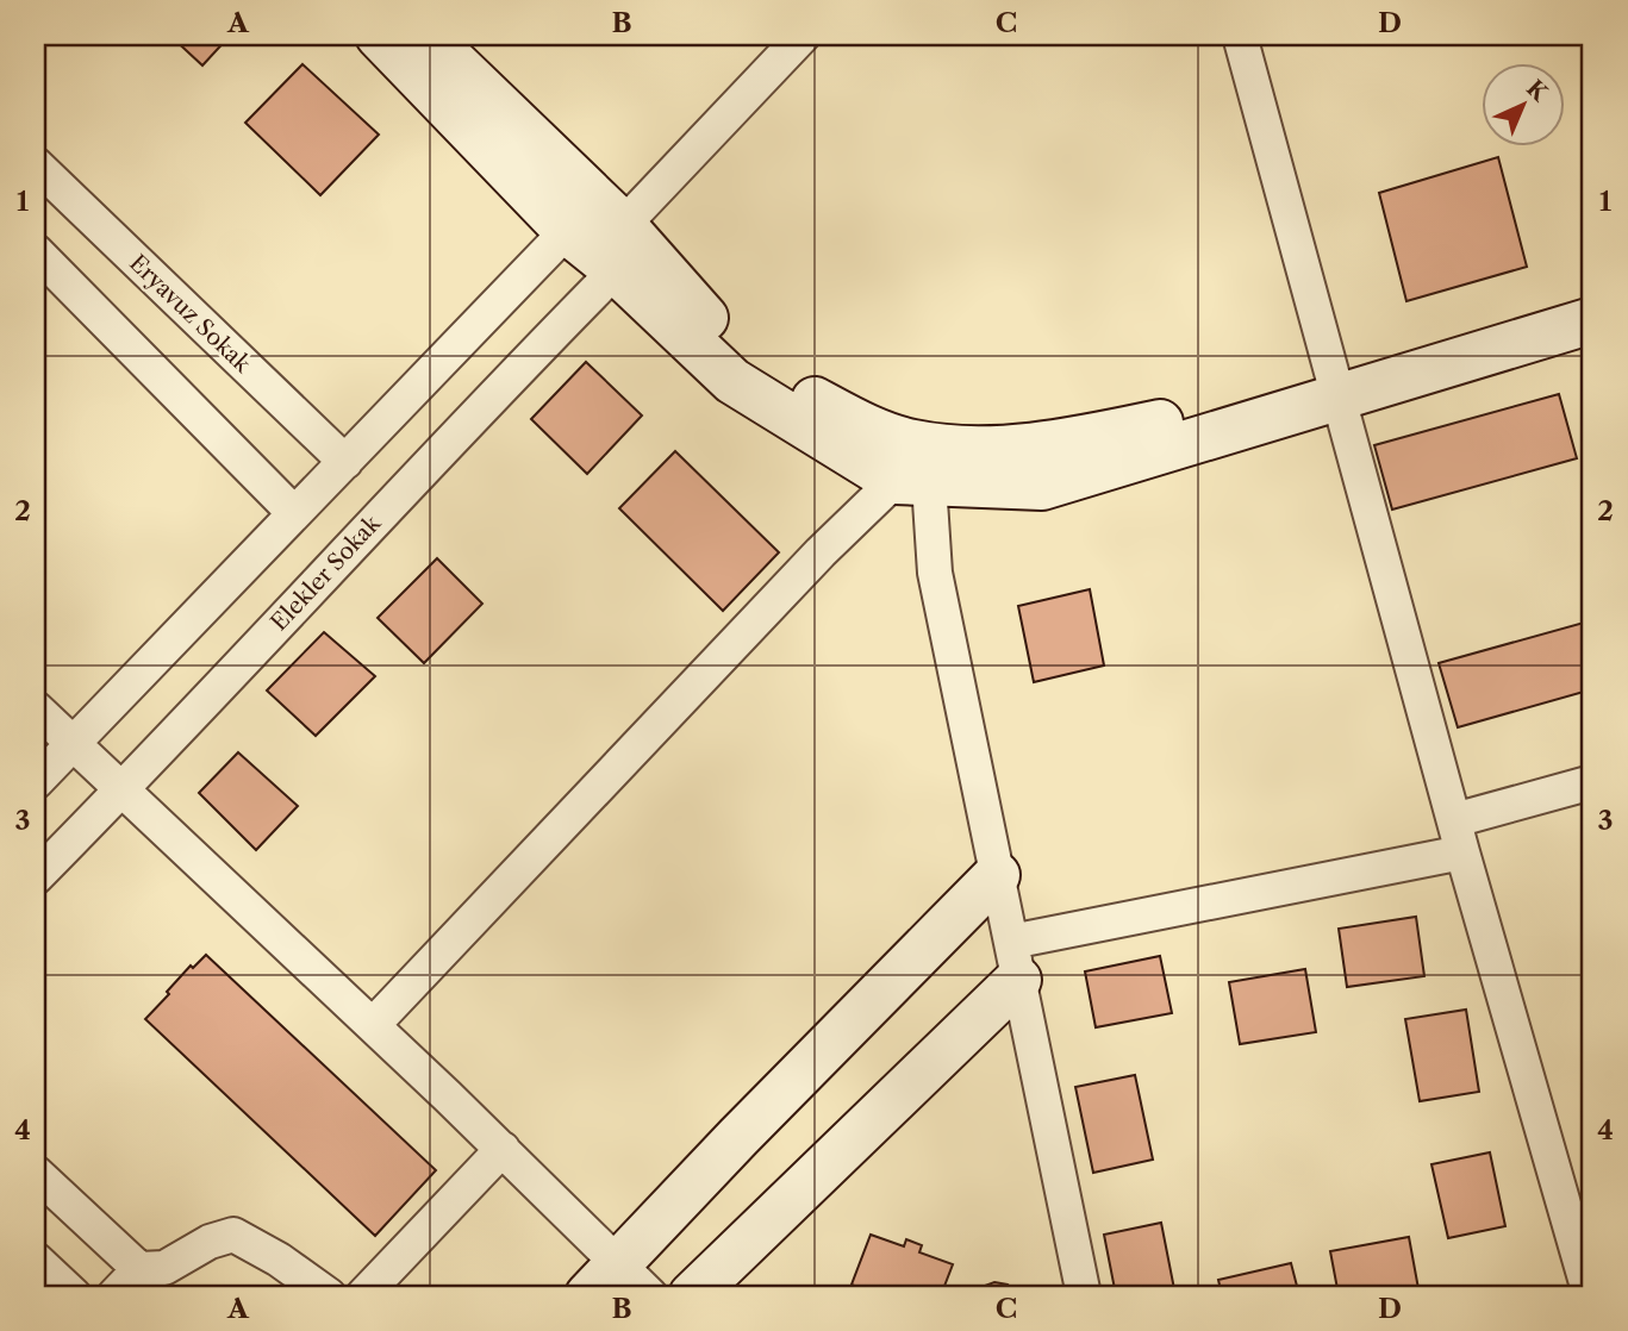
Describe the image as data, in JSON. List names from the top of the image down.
{
  "streets": {
    "street": ["Eryavuz Sokak", "Elekler Sokak"]
  },
  "north": "top right",
  "grid": {
    "columns": [
      "A",
      "B",
      "C",
      "D"
    ],
    "rows": [
      "1",
      "2",
      "3",
      "4"
    ]
  }
}
